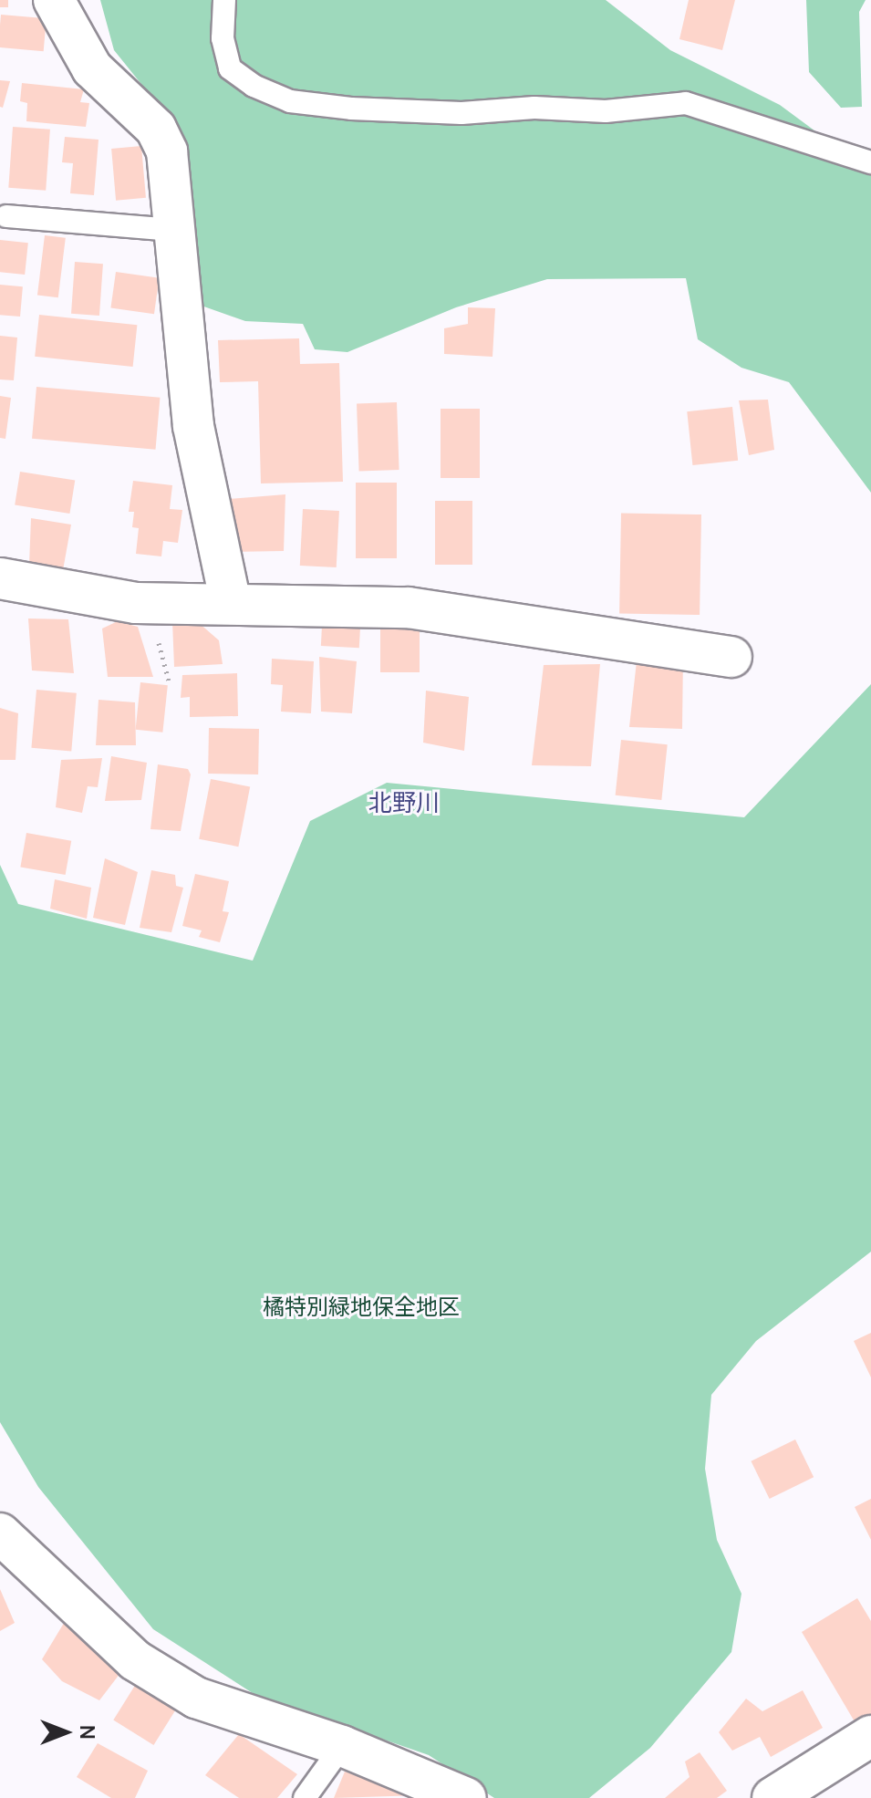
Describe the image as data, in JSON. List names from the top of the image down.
{
  "districts": ["北野川"],
  "parks": ["橘特別緑地保全地区"],
  "north": "right"
}
